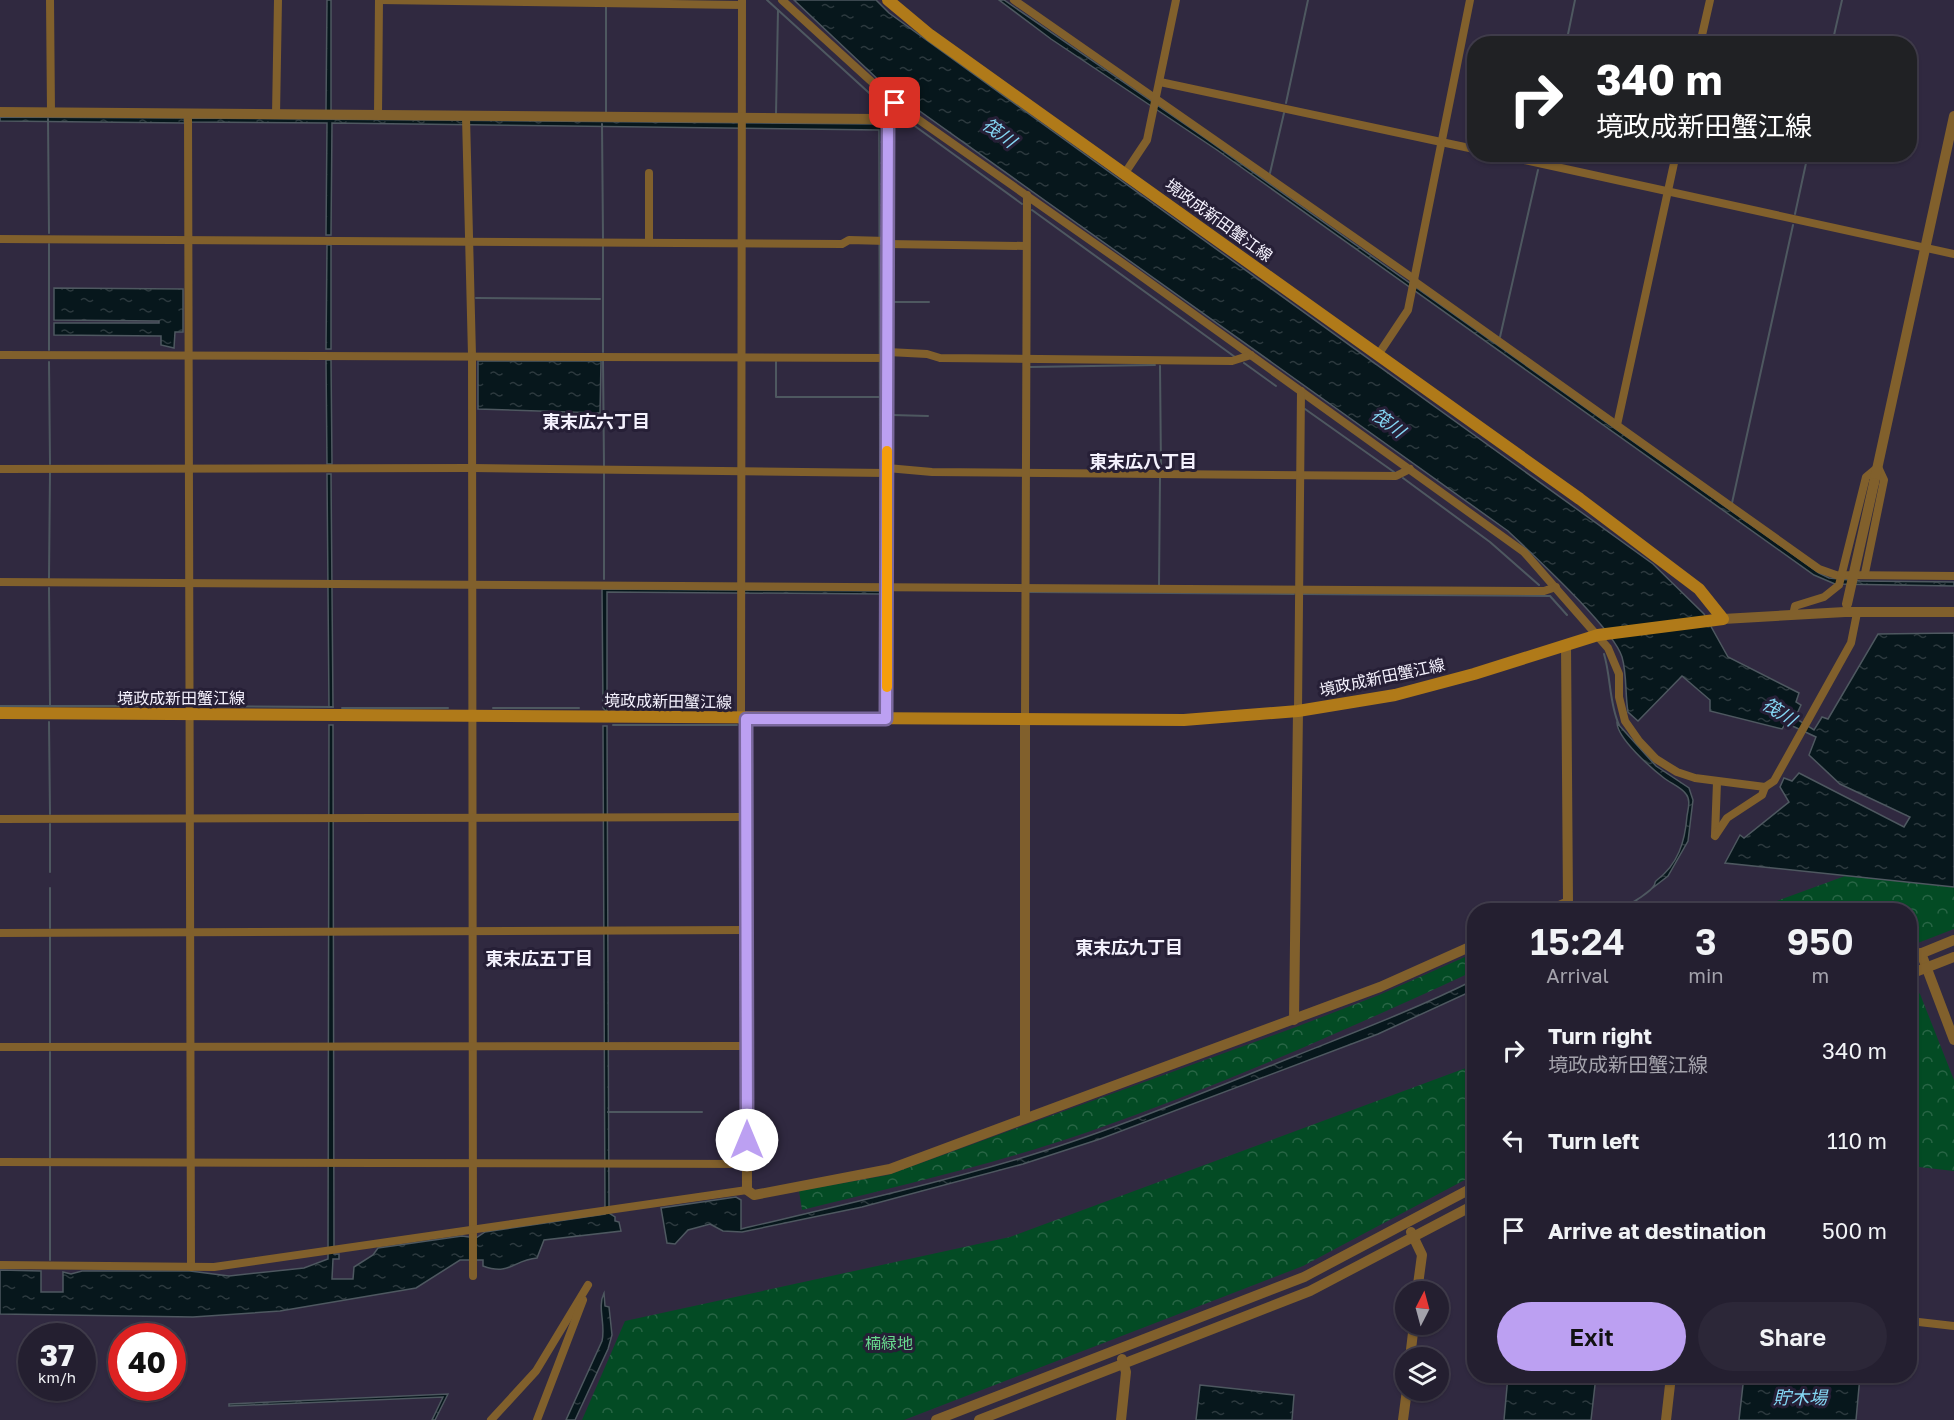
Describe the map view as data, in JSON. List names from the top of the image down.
{
  "streets": {
    "main road": ["境政成新田蟹江線"]
  },
  "districts": [
    "東末広六丁目",
    "東末広八丁目",
    "東末広九丁目",
    "東末広五丁目"
  ],
  "water": ["筏川", "貯木場"],
  "parks": ["楠緑地"],
  "north": "top",
  "page": {
    "turn": ["340 m", "境政成新田蟹江線"],
    "eta": [
      "15:24",
      "Arrival",
      "3",
      "min",
      "950",
      "m"
    ],
    "list": [
      {
        "name": "Turn right",
        "note": "境政成新田蟹江線",
        "value": "340 m"
      },
      {
        "name": "Turn left",
        "value": "110 m"
      },
      {
        "name": "Arrive at destination",
        "value": "500 m"
      }
    ],
    "buttons": ["Exit", "Share"],
    "speed": "37 km/h",
    "limit": "40"
  }
}
